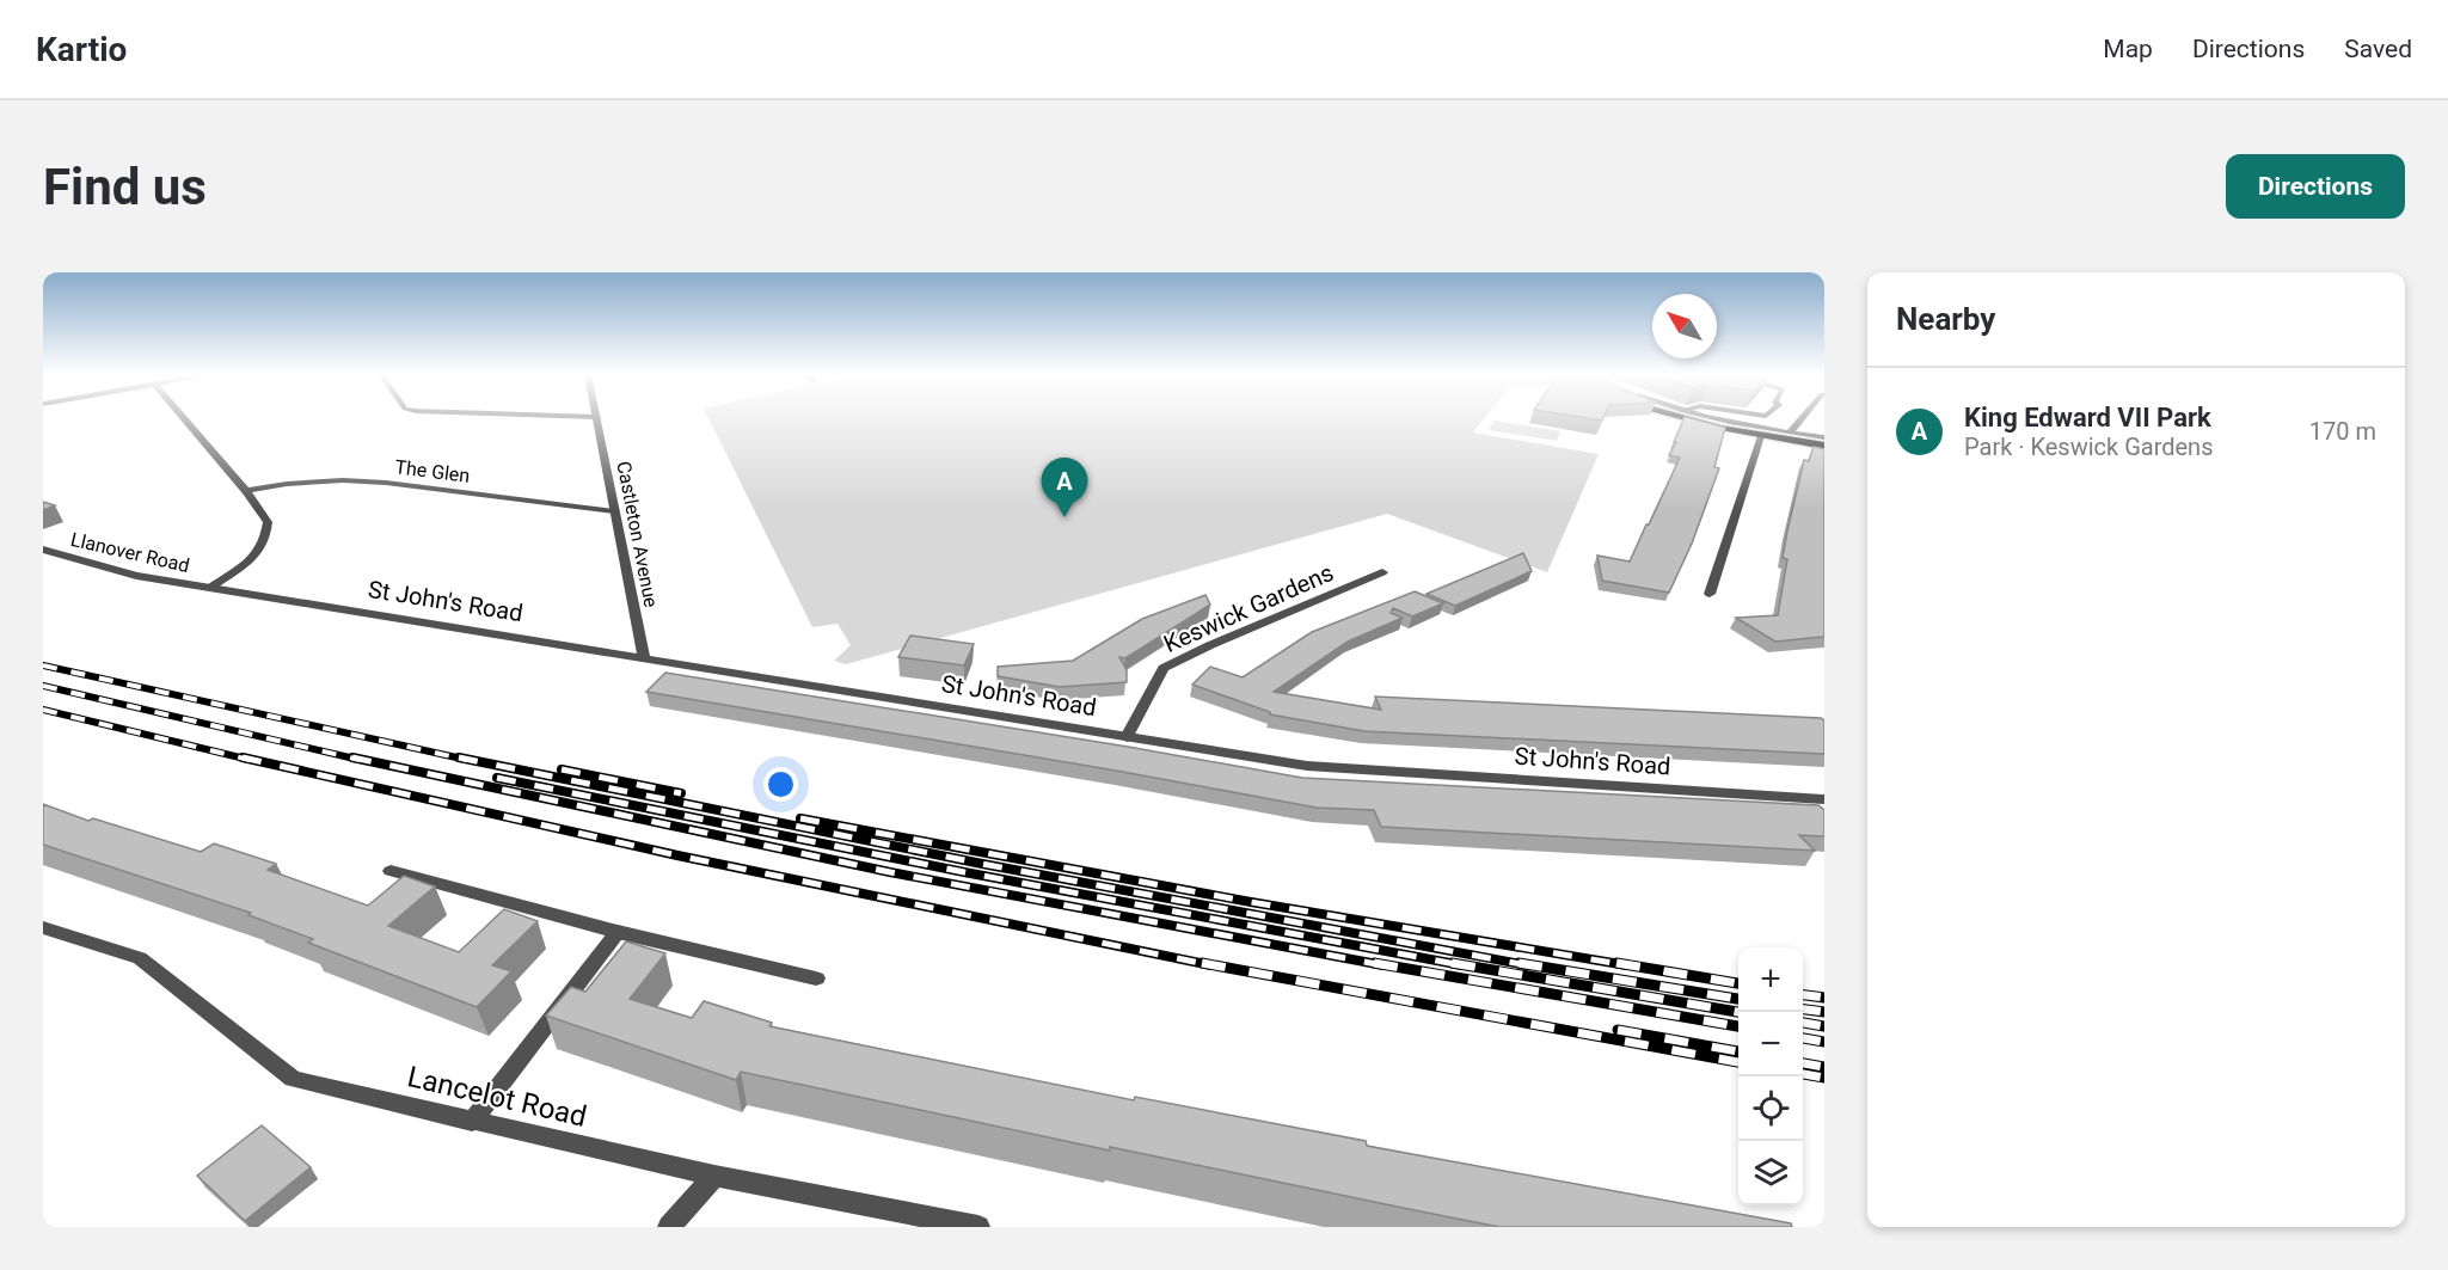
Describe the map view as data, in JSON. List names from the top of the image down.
{
  "streets": {
    "street": [
      "The Glen",
      "Castleton Avenue",
      "Llanover Road",
      "St John's Road",
      "Keswick Gardens",
      "Lancelot Road"
    ]
  },
  "crossings": [
    ["The Glen", "Castleton Avenue"],
    ["Castleton Avenue", "St John's Road"],
    ["Llanover Road", "St John's Road"],
    ["St John's Road", "Keswick Gardens"]
  ],
  "north": "top left",
  "page": {
    "header": "Kartio",
    "nav": ["Map", "Directions", "Saved"],
    "buttons": "Directions",
    "title": "Find us",
    "heading": "Nearby",
    "list": [
      {
        "mark": "A",
        "name": "King Edward VII Park",
        "note": "Park · Keswick Gardens",
        "value": "170 m"
      }
    ],
    "pins": "A",
    "map_buttons": ["+", "−"]
  }
}
